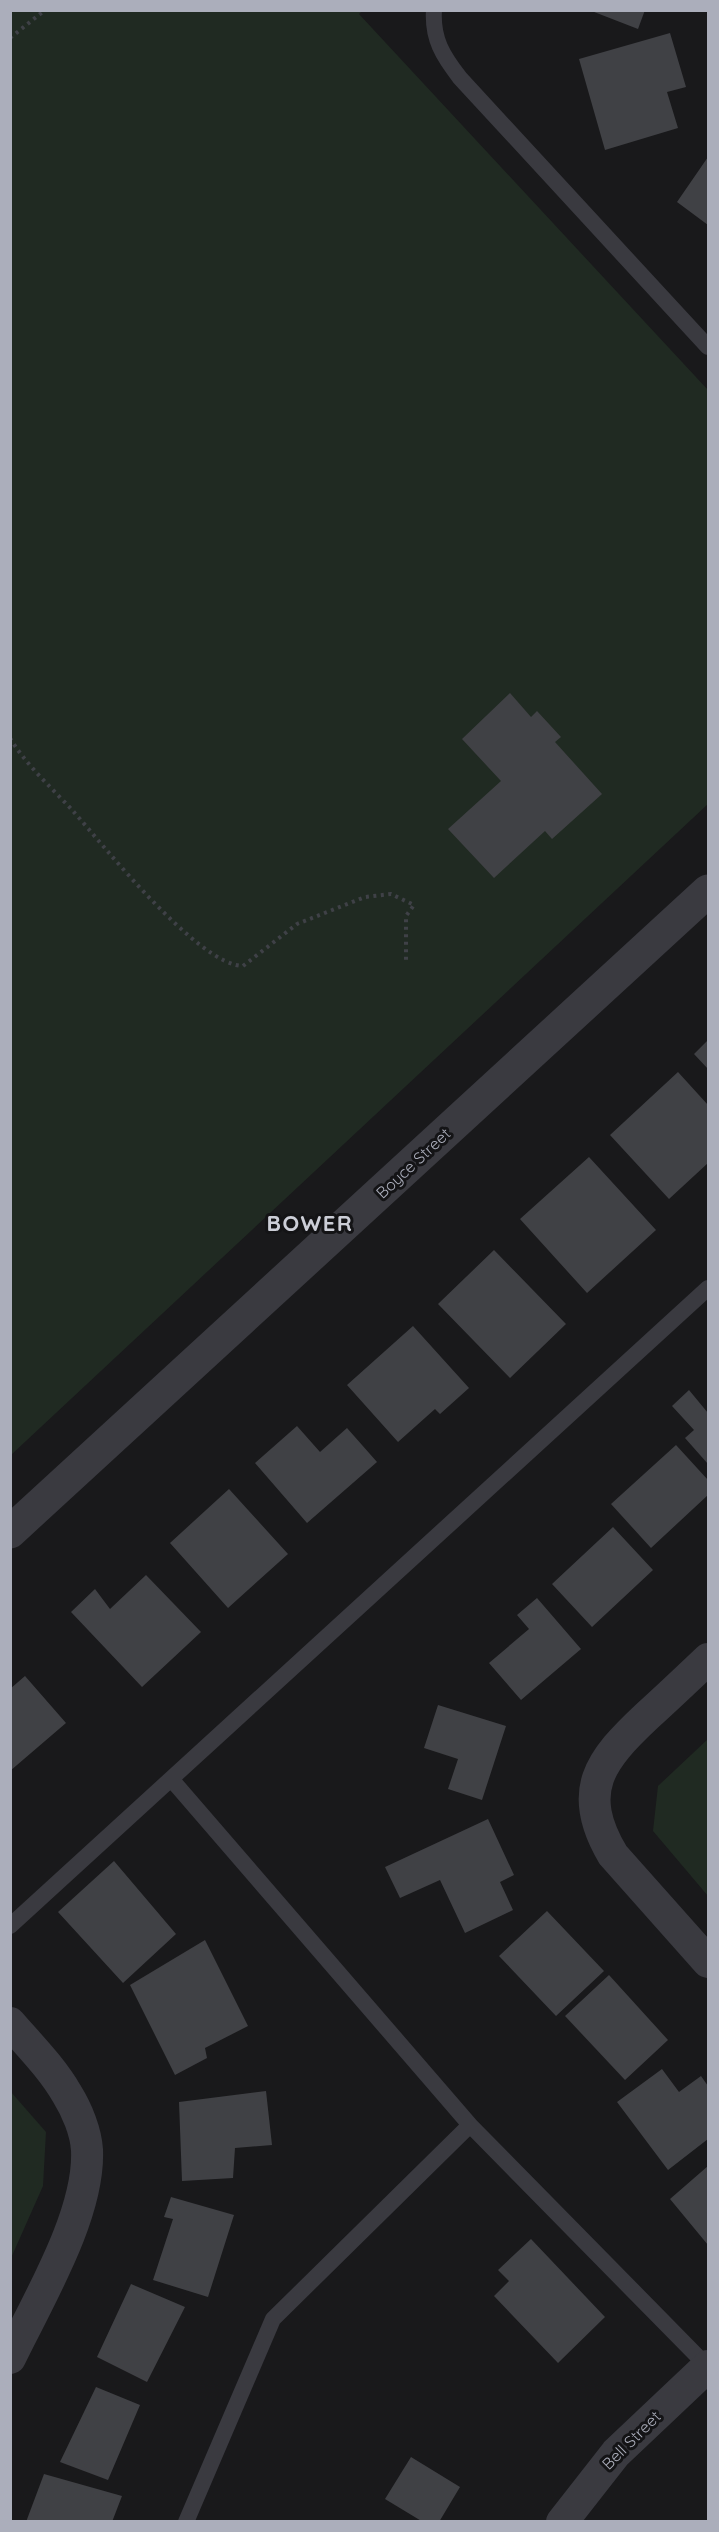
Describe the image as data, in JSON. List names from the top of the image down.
{
  "streets": {
    "street": ["Boyce Street", "Bell Street"]
  },
  "districts": ["BOWER"]
}
